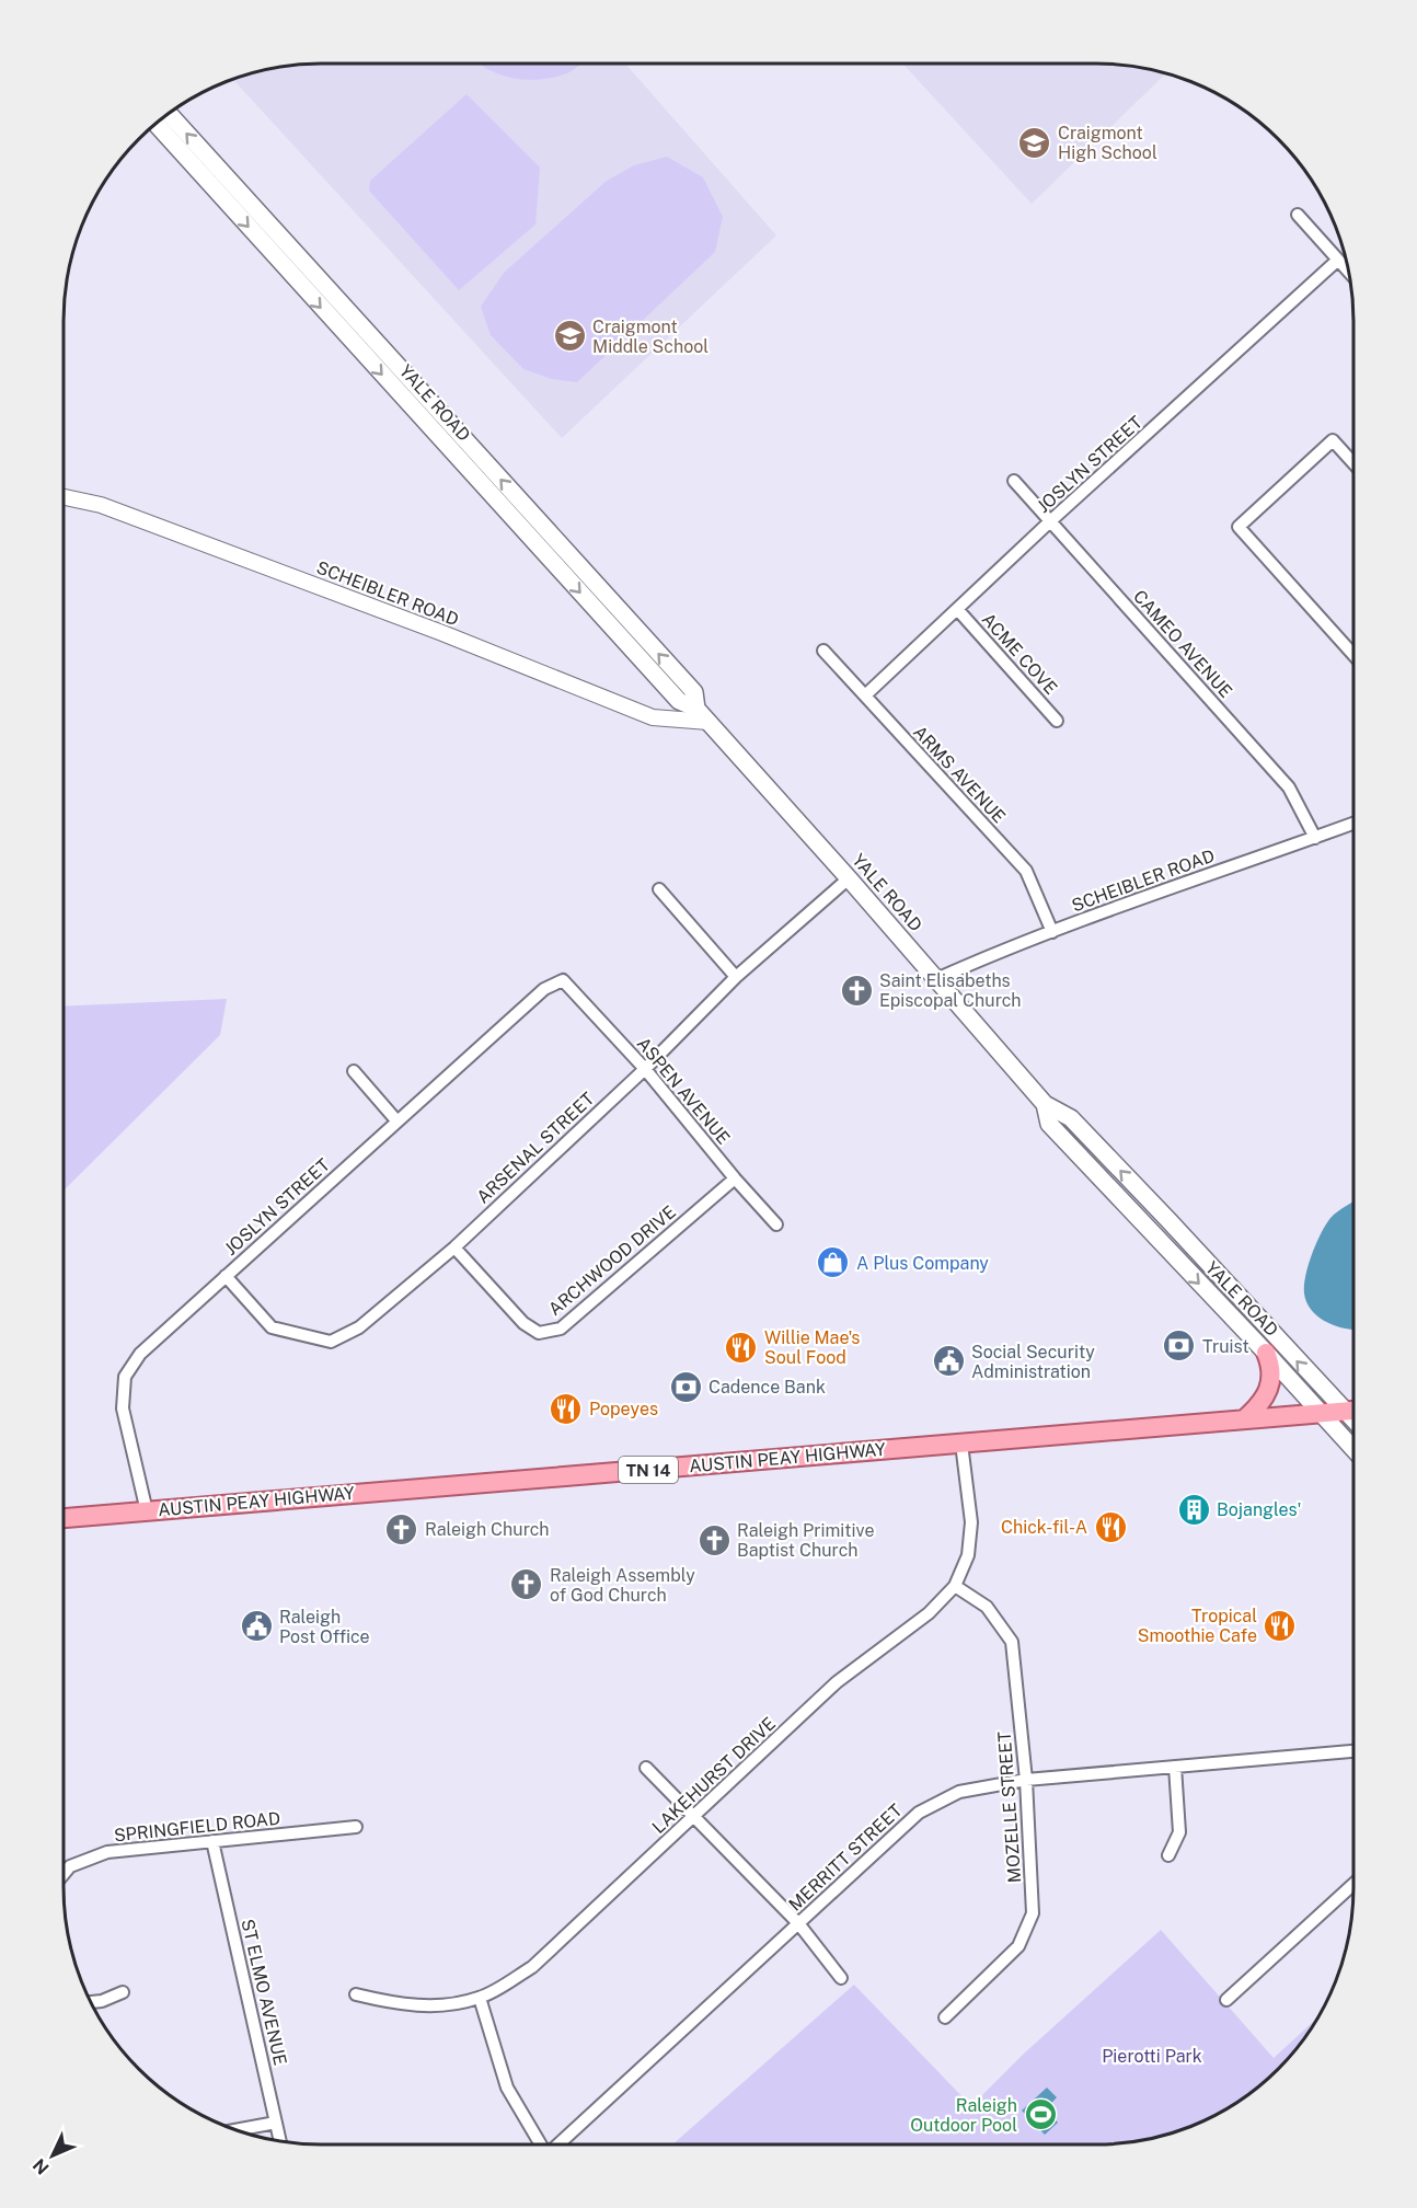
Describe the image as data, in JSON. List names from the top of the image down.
{
  "streets": {
    "main road": ["YALE ROAD", "AUSTIN PEAY HIGHWAY", "TN 14"],
    "street": [
      "JOSLYN STREET",
      "SCHEIBLER ROAD",
      "CAMEO AVENUE",
      "ACME COVE",
      "ARMS AVENUE",
      "ASPEN AVENUE",
      "ARSENAL STREET",
      "ARCHWOOD DRIVE",
      "LAKEHURST DRIVE",
      "MOZELLE STREET",
      "SPRINGFIELD ROAD",
      "MERRITT STREET",
      "ST ELMO AVENUE"
    ]
  },
  "crossings": [
    ["YALE ROAD", "SCHEIBLER ROAD"],
    ["YALE ROAD", "ARSENAL STREET"],
    ["YALE ROAD", "AUSTIN PEAY HIGHWAY"],
    ["JOSLYN STREET", "CAMEO AVENUE"],
    ["JOSLYN STREET", "ACME COVE"],
    ["JOSLYN STREET", "ARMS AVENUE"],
    ["JOSLYN STREET", "ASPEN AVENUE"],
    ["JOSLYN STREET", "ARSENAL STREET"],
    ["JOSLYN STREET", "AUSTIN PEAY HIGHWAY"],
    ["SCHEIBLER ROAD", "CAMEO AVENUE"],
    ["SCHEIBLER ROAD", "ARMS AVENUE"],
    ["ASPEN AVENUE", "ARSENAL STREET"],
    ["ASPEN AVENUE", "ARCHWOOD DRIVE"],
    ["ARSENAL STREET", "ARCHWOOD DRIVE"],
    ["AUSTIN PEAY HIGHWAY", "LAKEHURST DRIVE"],
    ["LAKEHURST DRIVE", "MOZELLE STREET"],
    ["MOZELLE STREET", "MERRITT STREET"],
    ["SPRINGFIELD ROAD", "ST ELMO AVENUE"]
  ],
  "parks": ["Pierotti Park"],
  "places": {
    "school or university": ["Craigmont High School", "Craigmont Middle School"],
    "church": [
      "Saint Elisabeths Episcopal Church",
      "Raleigh Church",
      "Raleigh Primitive Baptist Church",
      "Raleigh Assembly of God Church"
    ],
    "shop": ["A Plus Company"],
    "bank": ["Truist", "Cadence Bank"],
    "restaurant": [
      "Willie Mae's Soul Food",
      "Popeyes",
      "Chick-fil-A",
      "Tropical Smoothie Cafe"
    ],
    "public building": ["Social Security Administration", "Raleigh Post Office"],
    "building": ["Bojangles'"],
    "sports": ["Raleigh Outdoor Pool"]
  },
  "north": "bottom left"
}
